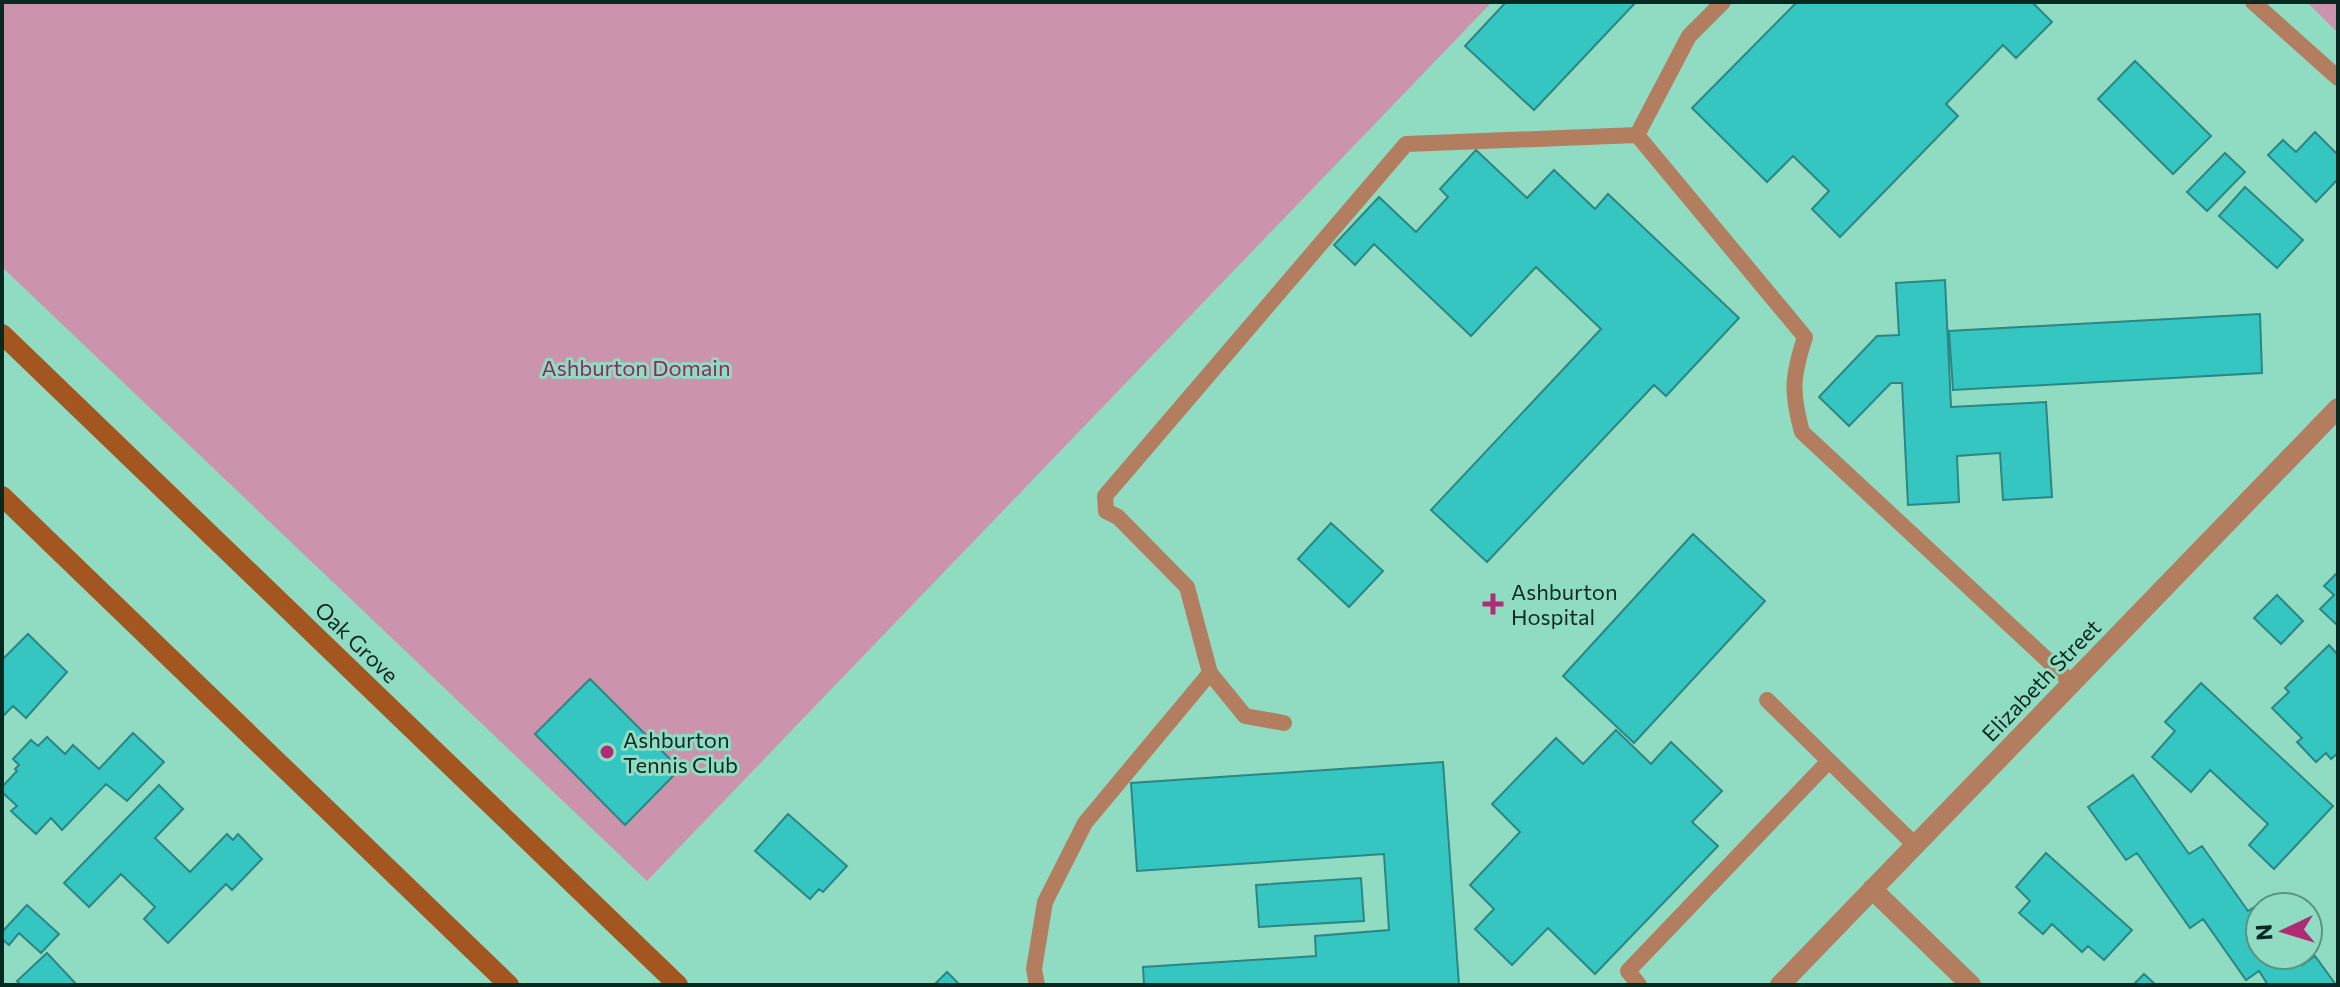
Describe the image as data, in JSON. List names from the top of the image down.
{
  "streets": {
    "street": ["Oak Grove", "Elizabeth Street"]
  },
  "parks": ["Ashburton Domain"],
  "places": {
    "health": ["Ashburton Hospital"],
    "other": ["Ashburton Tennis Club"]
  },
  "north": "left"
}
